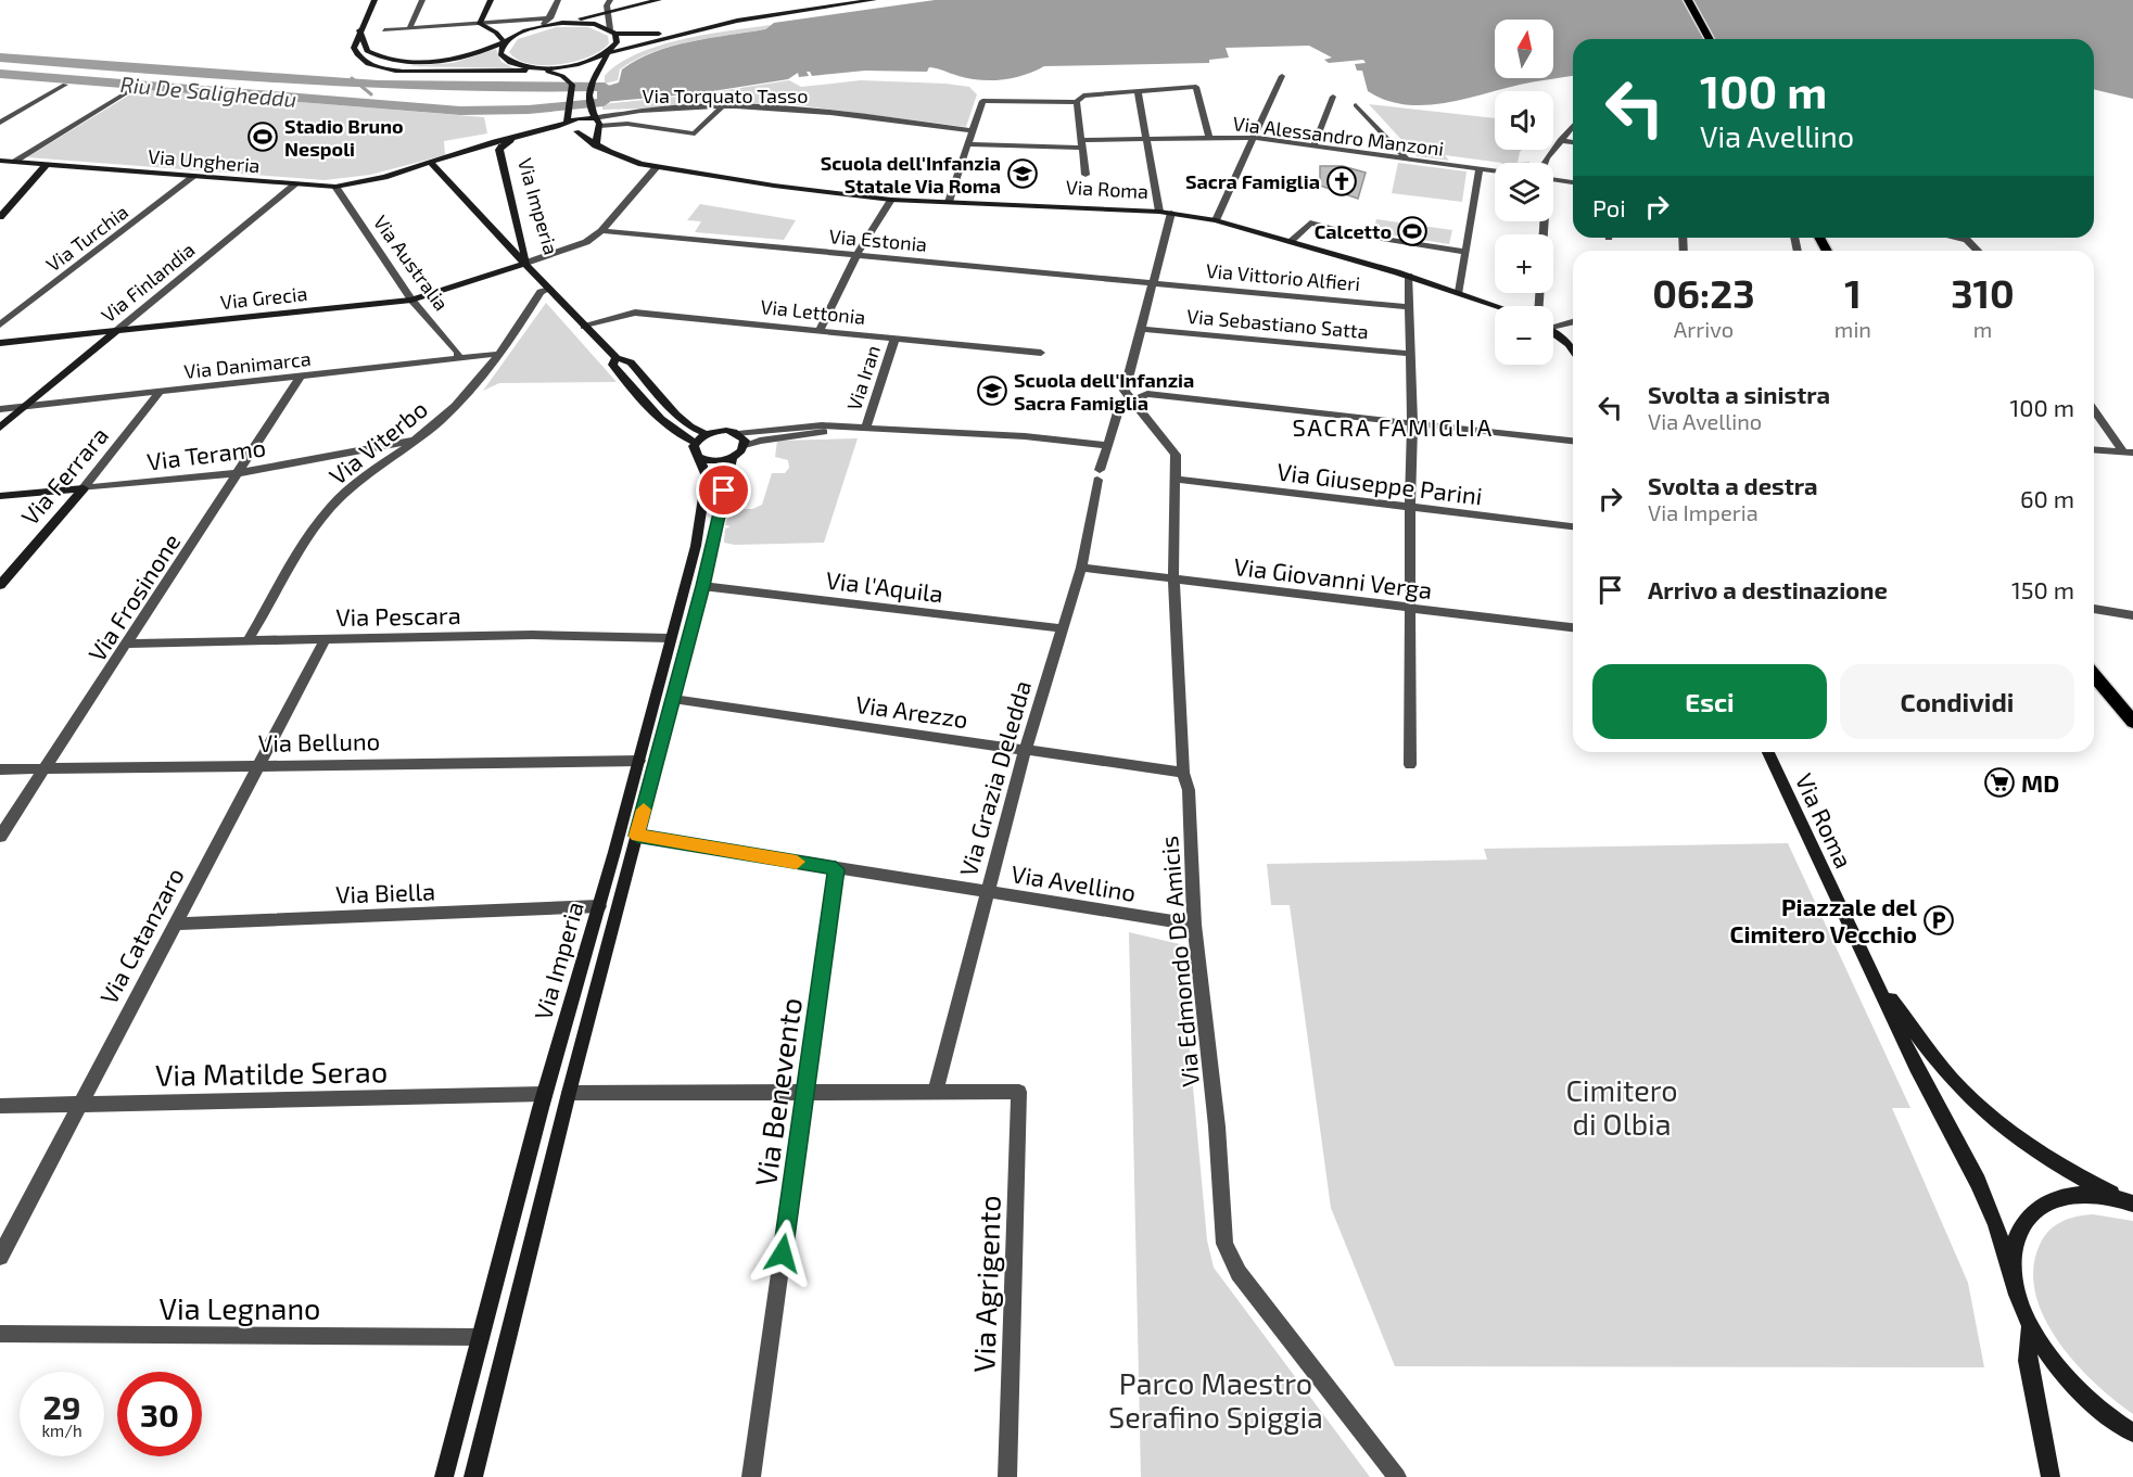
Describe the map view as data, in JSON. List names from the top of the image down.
{
  "streets": {
    "street": [
      "Via Torquato Tasso",
      "Via Alessandro Manzoni",
      "Via Ungheria",
      "Via Roma",
      "Via Imperia",
      "Via Turchia",
      "Via Estonia",
      "Via Australia",
      "Via Vittorio Alfieri",
      "Via Finlandia",
      "Via Grecia",
      "Via Lettonia",
      "Via Sebastiano Satta",
      "Via Danimarca",
      "Via Iran",
      "Via Viterbo",
      "Via Teramo",
      "Via Ferrara",
      "Via Giuseppe Parini",
      "Via Giovanni Verga",
      "Via l'Aquila",
      "Via Frosinone",
      "Via Pescara",
      "Via Arezzo",
      "Via Belluno",
      "Via Grazia Deledda",
      "Via Avellino",
      "Via Biella",
      "Via Catanzaro",
      "Via Edmondo De Amicis",
      "Via Matilde Serao",
      "Via Benevento",
      "Via Agrigento",
      "Via Legnano"
    ]
  },
  "crossings": [
    ["Via Ungheria", "Via Roma"],
    ["Via Ungheria", "Via Imperia"],
    ["Via Ungheria", "Via Turchia"],
    ["Via Ungheria", "Via Australia"],
    ["Via Ungheria", "Via Finlandia"],
    ["Via Roma", "Via Imperia"],
    ["Via Imperia", "Via Grecia"],
    ["Via Imperia", "Via Lettonia"],
    ["Via Imperia", "Via Viterbo"],
    ["Via Imperia", "Via l'Aquila"],
    ["Via Imperia", "Via Pescara"],
    ["Via Imperia", "Via Arezzo"],
    ["Via Imperia", "Via Belluno"],
    ["Via Imperia", "Via Avellino"],
    ["Via Imperia", "Via Biella"],
    ["Via Imperia", "Via Matilde Serao"],
    ["Via Imperia", "Via Legnano"],
    ["Via Estonia", "Via Vittorio Alfieri"],
    ["Via Australia", "Via Grecia"],
    ["Via Australia", "Via Danimarca"],
    ["Via Finlandia", "Via Grecia"],
    ["Via Finlandia", "Via Danimarca"],
    ["Via Lettonia", "Via Iran"],
    ["Via Danimarca", "Via Viterbo"],
    ["Via Danimarca", "Via Ferrara"],
    ["Via Danimarca", "Via Frosinone"],
    ["Via Viterbo", "Via Teramo"],
    ["Via Viterbo", "Via Pescara"],
    ["Via Teramo", "Via Ferrara"],
    ["Via Teramo", "Via Frosinone"],
    ["Via Giuseppe Parini", "Via Edmondo De Amicis"],
    ["Via Giovanni Verga", "Via Grazia Deledda"],
    ["Via Giovanni Verga", "Via Edmondo De Amicis"],
    ["Via l'Aquila", "Via Grazia Deledda"],
    ["Via Frosinone", "Via Pescara"],
    ["Via Frosinone", "Via Belluno"],
    ["Via Pescara", "Via Catanzaro"],
    ["Via Arezzo", "Via Grazia Deledda"],
    ["Via Arezzo", "Via Edmondo De Amicis"],
    ["Via Belluno", "Via Catanzaro"],
    ["Via Grazia Deledda", "Via Avellino"],
    ["Via Grazia Deledda", "Via Edmondo De Amicis"],
    ["Via Grazia Deledda", "Via Agrigento"],
    ["Via Avellino", "Via Edmondo De Amicis"],
    ["Via Avellino", "Via Benevento"],
    ["Via Biella", "Via Catanzaro"],
    ["Via Catanzaro", "Via Matilde Serao"]
  ],
  "districts": ["SACRA FAMIGLIA"],
  "water": ["Riu De Saligheddu"],
  "parks": ["Cimitero di Olbia", "Parco Maestro Serafino Spiggia"],
  "places": {
    "sports": ["Stadio Bruno Nespoli", "Calcetto"],
    "school or university": ["Scuola dell'Infanzia Statale Via Roma", "Scuola dell'Infanzia Sacra Famiglia"],
    "church": ["Sacra Famiglia"],
    "supermarket": ["MD"],
    "parking": ["Piazzale del Cimitero Vecchio"]
  },
  "north": "top",
  "page": {
    "map_buttons": ["+", "−"],
    "turn": ["100 m", "Via Avellino"],
    "then": "Poi",
    "eta": [
      "06:23",
      "Arrivo",
      "1",
      "min",
      "310",
      "m"
    ],
    "list": [
      {
        "name": "Svolta a sinistra",
        "note": "Via Avellino",
        "value": "100 m"
      },
      {
        "name": "Svolta a destra",
        "note": "Via Imperia",
        "value": "60 m"
      },
      {
        "name": "Arrivo a destinazione",
        "value": "150 m"
      }
    ],
    "buttons": ["Esci", "Condividi"],
    "speed": "29 km/h",
    "limit": "30"
  }
}
